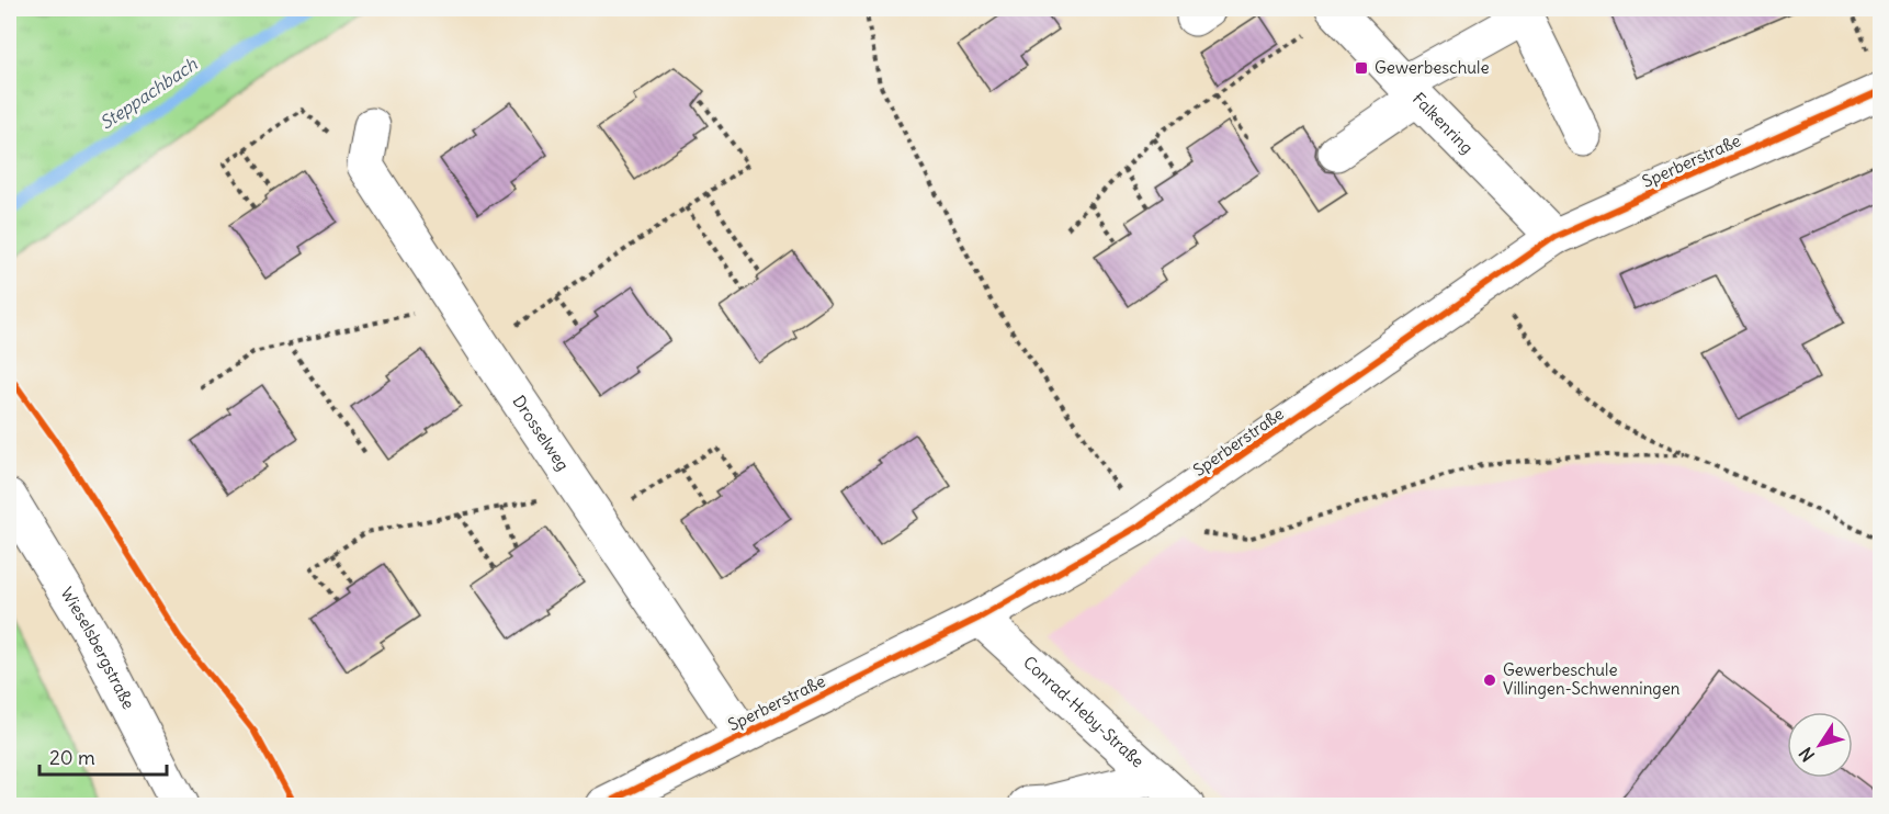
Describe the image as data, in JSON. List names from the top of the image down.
{
  "streets": {
    "street": [
      "Falkenring",
      "Sperberstraße",
      "Drosselweg",
      "Wieselsbergstraße",
      "Conrad-Heby-Straße"
    ]
  },
  "crossings": [
    ["Falkenring", "Sperberstraße"],
    ["Sperberstraße", "Drosselweg"],
    ["Sperberstraße", "Conrad-Heby-Straße"]
  ],
  "water": ["Steppachbach"],
  "places": {
    "transit": ["Gewerbeschule"],
    "other": ["Gewerbeschule Villingen-Schwenningen"]
  },
  "scale_bar": "20 m",
  "north": "bottom left"
}
